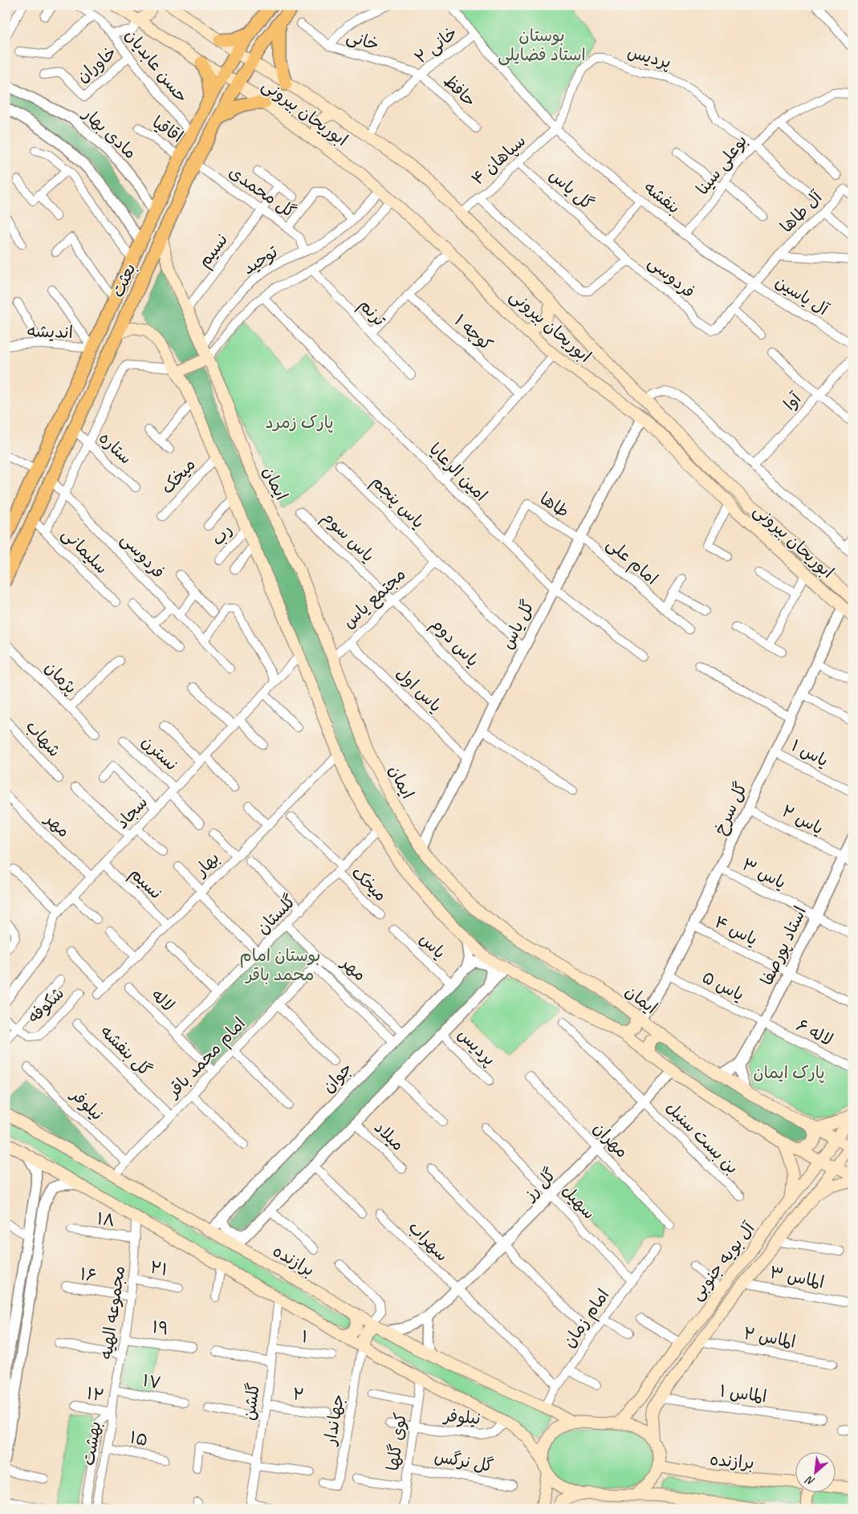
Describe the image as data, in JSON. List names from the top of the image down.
{
  "streets": {
    "main road": [
      "ابوریحان بیرونی",
      "بعثت",
      "ایمان",
      "برازنده",
      "آل بویه جنوبی"
    ],
    "street": [
      "خانی",
      "خانی ۲",
      "پردیس",
      "خاوران",
      "حسن عابدیان",
      "حافظ",
      "اقاقیا",
      "مادی بهار",
      "سپاهان ۴",
      "بوعلی سینا",
      "گل یاس",
      "گل محمدی",
      "بنفشه",
      "آل طاها",
      "نسیم",
      "توحید",
      "فردوسی",
      "آل یاسین",
      "ترنم",
      "اندیشه",
      "کوچه ۱",
      "آوا",
      "ستاره",
      "امین الرعایا",
      "میخک",
      "یاس پنجم",
      "طاها",
      "رب",
      "یاس سوم",
      "سلیمانی",
      "امام علی",
      "مجتمع یاس",
      "یاس دوم",
      "پژمان",
      "یاس اول",
      "شهاب",
      "نسترن",
      "یاس ۱",
      "گل سرخ",
      "سجاد",
      "یاس ۲",
      "مهر",
      "بهار",
      "یاس ۳",
      "گلستان",
      "یاس ۴",
      "یاس",
      "استاد پورصفا",
      "یاس ۵",
      "لاله",
      "شکوفه",
      "لاله ۶",
      "گل بنفشه",
      "امام محمد باقر",
      "جوان",
      "نیلوفر",
      "میلاد",
      "بن بست سنبل",
      "مهران",
      "گل رز",
      "سهیل",
      "۱۸",
      "سهراب",
      "۲۱",
      "۱۶",
      "الماس ۳",
      "مجموعه الهیه",
      "امام زمان",
      "۱۹",
      "۱",
      "الماس ۲",
      "۱۷",
      "الماس ۱",
      "۱۲",
      "۲",
      "گلشن",
      "جهاندار",
      "۱۵",
      "کوی گلها",
      "بهشت",
      "گل نرگس"
    ]
  },
  "crossings": [
    ["خانی", "خانی ۲"],
    ["خانی", "حافظ"],
    ["خانی ۲", "پردیس"],
    ["خانی ۲", "حافظ"],
    ["خانی ۲", "ابوریحان بیرونی"],
    ["خانی ۲", "سپاهان ۴"],
    ["خانی ۲", "بنفشه"],
    ["پردیس", "سپاهان ۴"],
    ["پردیس", "بوعلی سینا"],
    ["پردیس", "بنفشه"],
    ["خاوران", "حسن عابدیان"],
    ["حسن عابدیان", "بعثت"],
    ["ابوریحان بیرونی", "سپاهان ۴"],
    ["ابوریحان بیرونی", "گل یاس"],
    ["ابوریحان بیرونی", "توحید"],
    ["ابوریحان بیرونی", "بعثت"],
    ["ابوریحان بیرونی", "گل سرخ"],
    ["اقاقیا", "بعثت"],
    ["مادی بهار", "بعثت"],
    ["سپاهان ۴", "گل یاس"],
    ["سپاهان ۴", "بنفشه"],
    ["سپاهان ۴", "فردوسی"],
    ["بوعلی سینا", "بنفشه"],
    ["گل یاس", "فردوسی"],
    ["گل یاس", "امین الرعایا"],
    ["گل یاس", "ایمان"],
    ["گل یاس", "یاس پنجم"],
    ["گل یاس", "طاها"],
    ["گل یاس", "امام علی"],
    ["گل یاس", "یاس دوم"],
    ["گل یاس", "یاس اول"],
    ["گل محمدی", "نسیم"],
    ["گل محمدی", "توحید"],
    ["گل محمدی", "بعثت"],
    ["بنفشه", "فردوسی"],
    ["بنفشه", "آل یاسین"],
    ["آل طاها", "فردوسی"],
    ["نسیم", "ایمان"],
    ["نسیم", "سجاد"],
    ["نسیم", "بهار"],
    ["توحید", "ایمان"],
    ["فردوسی", "بعثت"],
    ["فردوسی", "آل یاسین"],
    ["بعثت", "اندیشه"],
    ["بعثت", "ستاره"],
    ["بعثت", "ایمان"],
    ["بعثت", "سلیمانی"],
    ["امین الرعایا", "طاها"],
    ["میخک", "گلستان"],
    ["ایمان", "مجتمع یاس"],
    ["ایمان", "گل سرخ"],
    ["ایمان", "آل بویه جنوبی"],
    ["یاس پنجم", "مجتمع یاس"],
    ["طاها", "امام علی"],
    ["یاس سوم", "مجتمع یاس"],
    ["یاس سوم", "یاس دوم"],
    ["مجتمع یاس", "یاس دوم"],
    ["مجتمع یاس", "یاس اول"],
    ["نسترن", "سجاد"],
    ["یاس ۱", "گل سرخ"],
    ["گل سرخ", "یاس ۲"],
    ["گل سرخ", "یاس ۳"],
    ["گل سرخ", "یاس ۴"],
    ["گل سرخ", "یاس ۵"],
    ["سجاد", "مهر"],
    ["یاس ۲", "استاد پورصفا"],
    ["مهر", "گلستان"],
    ["مهر", "امام محمد باقر"],
    ["مهر", "جوان"],
    ["یاس ۳", "استاد پورصفا"],
    ["گلستان", "لاله"],
    ["یاس ۴", "استاد پورصفا"],
    ["یاس", "جوان"],
    ["استاد پورصفا", "یاس ۵"],
    ["استاد پورصفا", "لاله ۶"],
    ["یاس ۵", "لاله ۶"],
    ["لاله", "امام محمد باقر"],
    ["گل بنفشه", "امام محمد باقر"],
    ["امام محمد باقر", "نیلوفر"],
    ["امام محمد باقر", "برازنده"],
    ["جوان", "برازنده"],
    ["نیلوفر", "کوی گلها"],
    ["بن بست سنبل", "گل رز"],
    ["مهران", "گل رز"],
    ["گل رز", "سهیل"],
    ["گل رز", "سهراب"],
    ["گل رز", "برازنده"],
    ["سهیل", "امام زمان"],
    ["۱۸", "مجموعه الهیه"],
    ["سهراب", "امام زمان"],
    ["برازنده", "آل بویه جنوبی"],
    ["برازنده", "امام زمان"],
    ["آل بویه جنوبی", "الماس ۳"],
    ["آل بویه جنوبی", "الماس ۲"],
    ["آل بویه جنوبی", "الماس ۱"],
    ["۲۱", "مجموعه الهیه"],
    ["۱۶", "مجموعه الهیه"],
    ["مجموعه الهیه", "۱۹"],
    ["مجموعه الهیه", "۱۷"],
    ["مجموعه الهیه", "۱۲"],
    ["مجموعه الهیه", "بهشت"],
    ["۱", "گلشن"],
    ["۱۲", "بهشت"],
    ["۲", "گلشن"],
    ["۱۵", "بهشت"],
    ["کوی گلها", "گل نرگس"]
  ],
  "parks": [
    "بوستان استاد فضایلی",
    "پارک زمرد",
    "بوستان امام محمد باقر",
    "پارک ایمان"
  ],
  "north": "bottom left"
}
